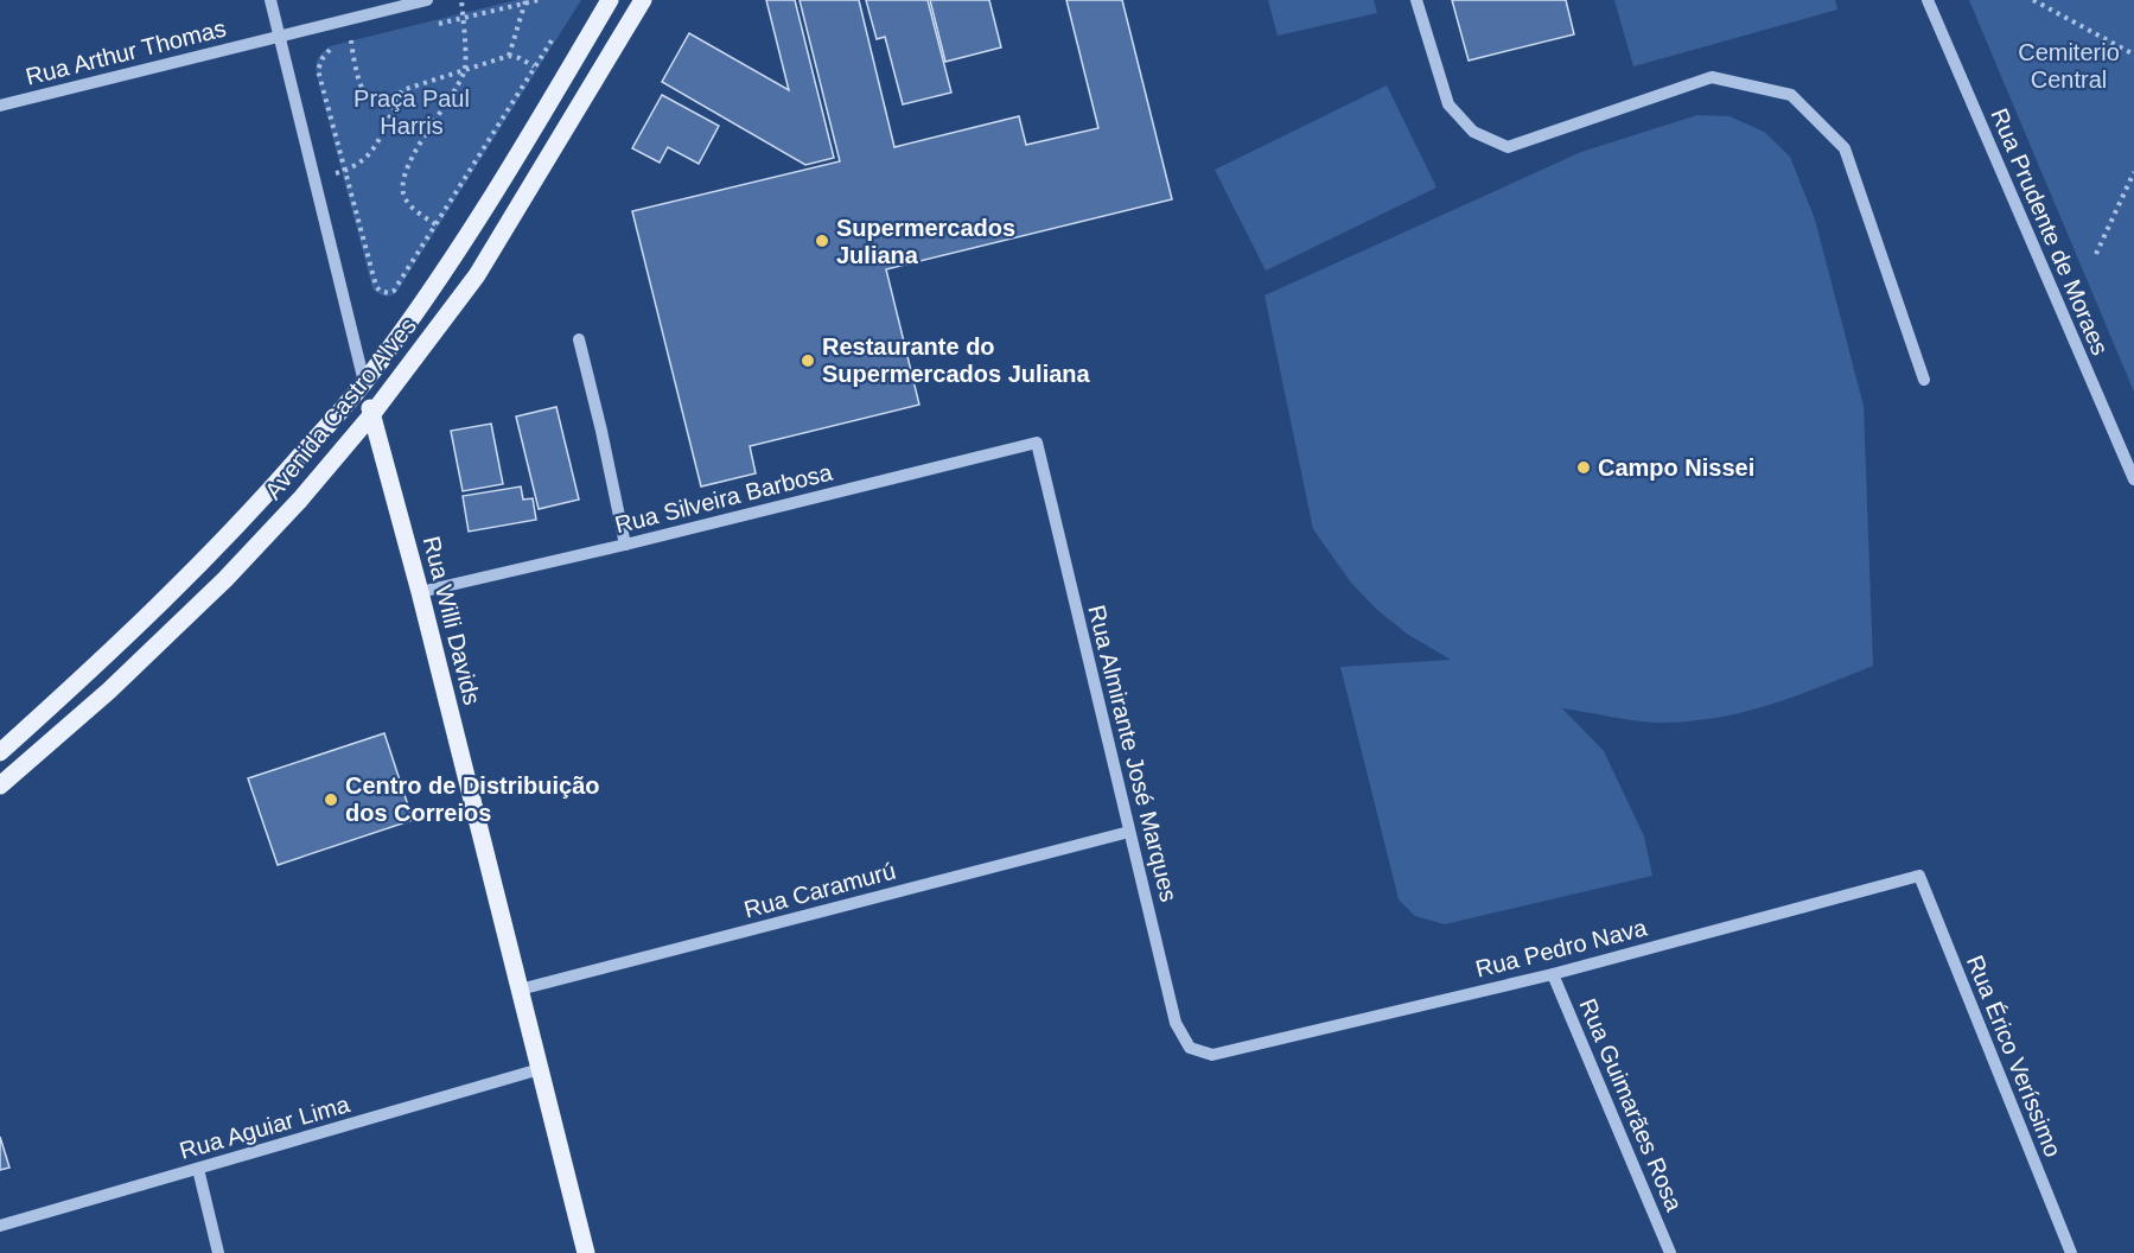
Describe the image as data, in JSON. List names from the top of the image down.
{
  "streets": {
    "main road": ["Avenida Castro Alves", "Rua Willi Davids"],
    "street": [
      "Rua Arthur Thomas",
      "Rua Prudente de Moraes",
      "Rua Silveira Barbosa",
      "Rua Almirante José Marques",
      "Rua Caramurú",
      "Rua Pedro Nava",
      "Rua Érico Veríssimo",
      "Rua Guimarães Rosa",
      "Rua Aguiar Lima"
    ]
  },
  "crossings": [
    ["Rua Arthur Thomas", "Rua Willi Davids"],
    ["Avenida Castro Alves", "Rua Willi Davids"],
    ["Rua Silveira Barbosa", "Rua Willi Davids"],
    ["Rua Silveira Barbosa", "Rua Almirante José Marques"],
    ["Rua Willi Davids", "Rua Caramurú"],
    ["Rua Willi Davids", "Rua Aguiar Lima"],
    ["Rua Almirante José Marques", "Rua Caramurú"],
    ["Rua Almirante José Marques", "Rua Pedro Nava"],
    ["Rua Pedro Nava", "Rua Érico Veríssimo"],
    ["Rua Pedro Nava", "Rua Guimarães Rosa"]
  ],
  "parks": ["Cemiterio Central", "Praça Paul Harris"],
  "places": [
    "Supermercados Juliana",
    "Restaurante do Supermercados Juliana",
    "Campo Nissei",
    "Centro de Distribuição dos Correios"
  ]
}
